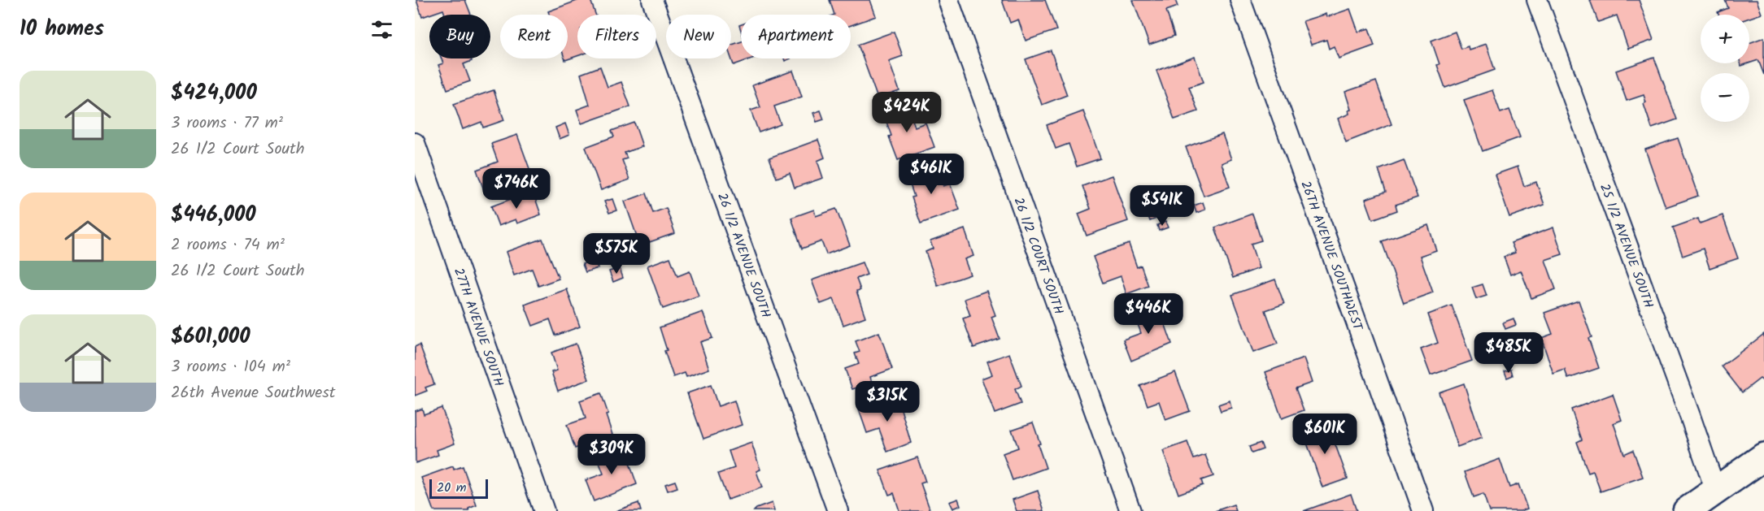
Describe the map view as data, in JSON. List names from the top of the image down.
{
  "streets": {
    "street": [
      "25 1/2 AVENUE SOUTH",
      "26 1/2 AVENUE SOUTH",
      "26 1/2 COURT SOUTH",
      "26TH AVENUE SOUTHWEST",
      "27TH AVENUE SOUTH"
    ]
  },
  "scale_bar": "20 m",
  "page": {
    "heading": "10 homes",
    "map_buttons": ["+", "−"],
    "chip": [
      "Buy",
      "Rent",
      "Filters",
      "New",
      "Apartment"
    ],
    "list": [
      {
        "name": "$424,000",
        "note": "3 rooms · 77 m² · 26 1/2 Court South"
      },
      {
        "name": "$446,000",
        "note": "2 rooms · 74 m² · 26 1/2 Court South"
      },
      {
        "name": "$601,000",
        "note": "3 rooms · 104 m² · 26th Avenue Southwest"
      }
    ],
    "price": [
      "$424K",
      "$461K",
      "$746K",
      "$541K",
      "$575K",
      "$446K",
      "$485K",
      "$315K",
      "$601K",
      "$309K"
    ],
    "scale": "20 m"
  }
}
